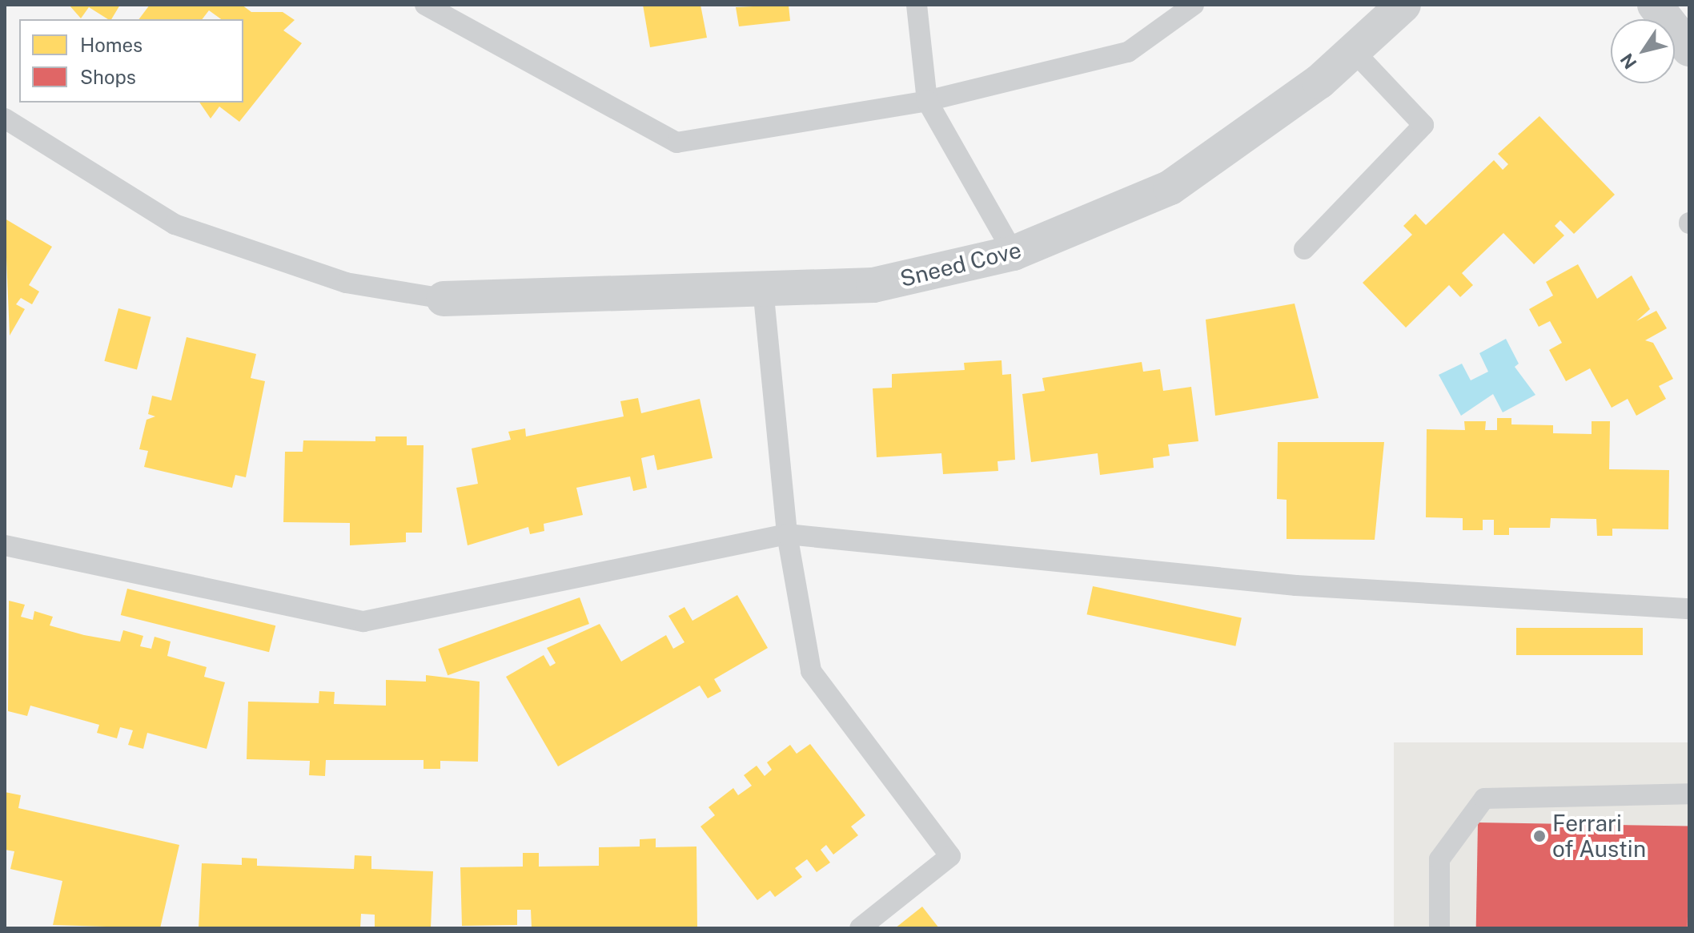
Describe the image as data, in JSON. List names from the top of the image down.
{
  "streets": {
    "street": ["Sneed Cove"]
  },
  "places": ["Ferrari of Austin"],
  "legend": ["Homes", "Shops"],
  "north": "bottom left"
}
